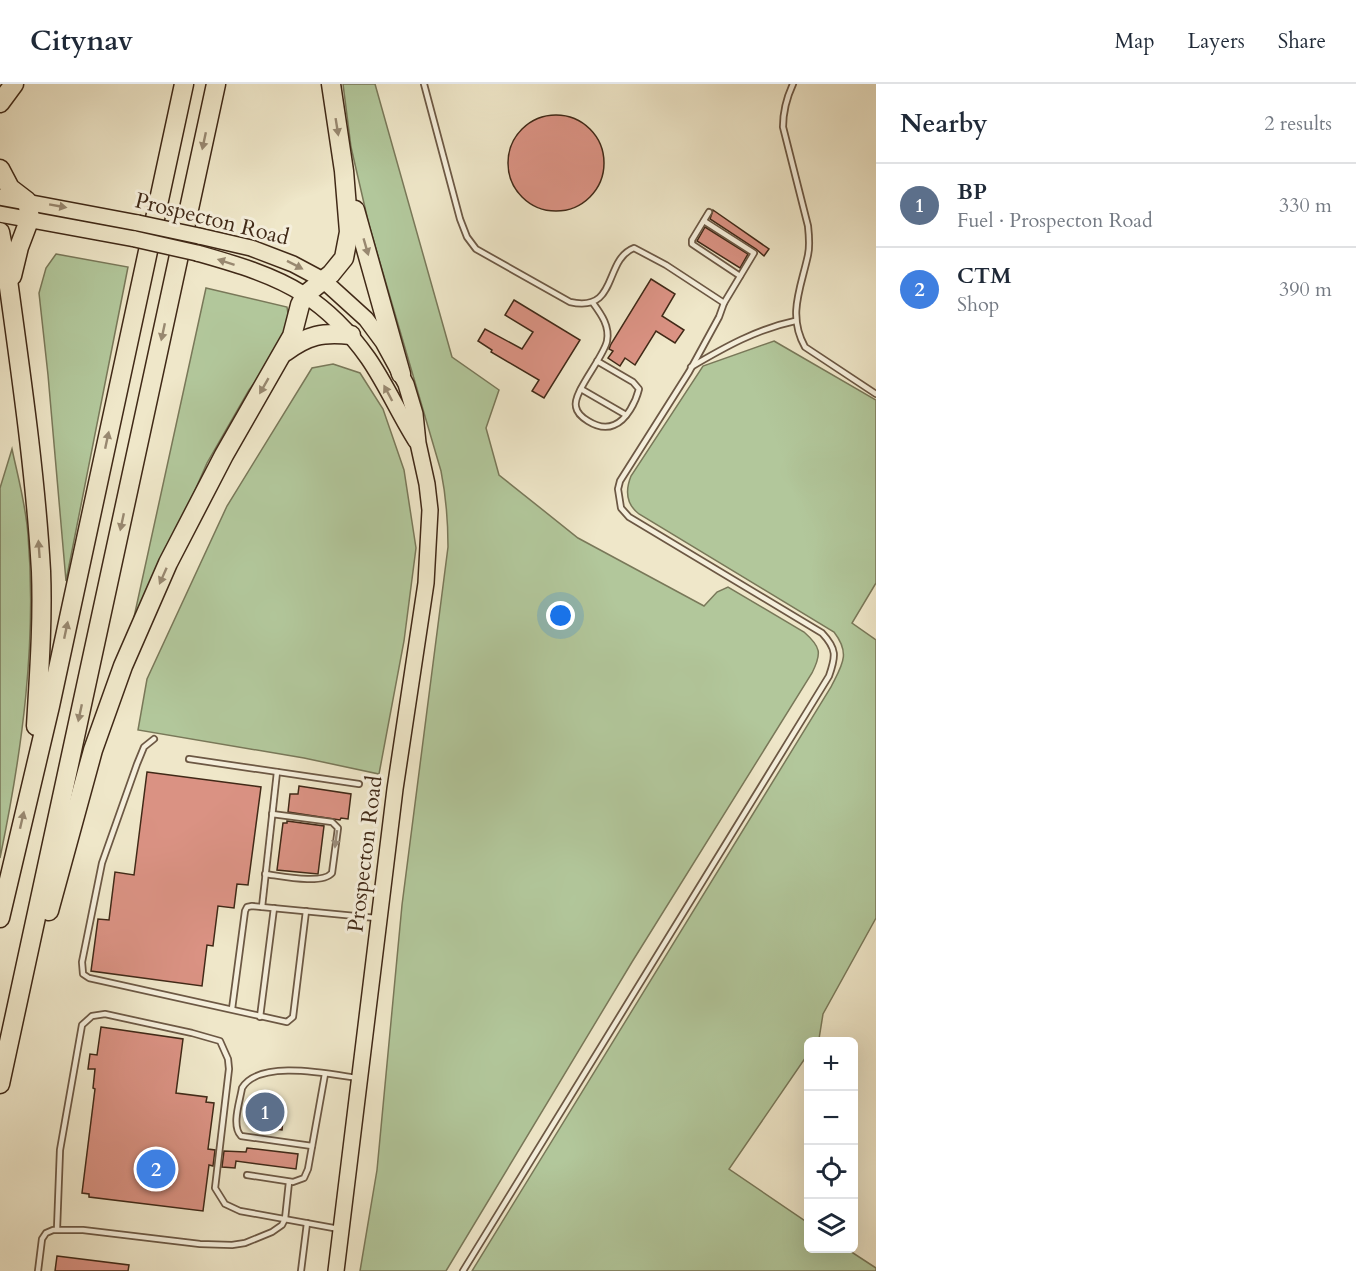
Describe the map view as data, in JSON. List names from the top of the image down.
{
  "streets": {
    "main road": ["Prospecton Road"]
  },
  "page": {
    "header": "Citynav",
    "nav": ["Map", "Layers", "Share"],
    "heading": ["Nearby", "2 results"],
    "list": [
      {
        "mark": "1",
        "name": "BP",
        "note": "Fuel · Prospecton Road",
        "value": "330 m"
      },
      {
        "mark": "2",
        "name": "CTM",
        "note": "Shop",
        "value": "390 m"
      }
    ],
    "map_buttons": ["+", "−"],
    "pins": ["1", "2"]
  }
}
